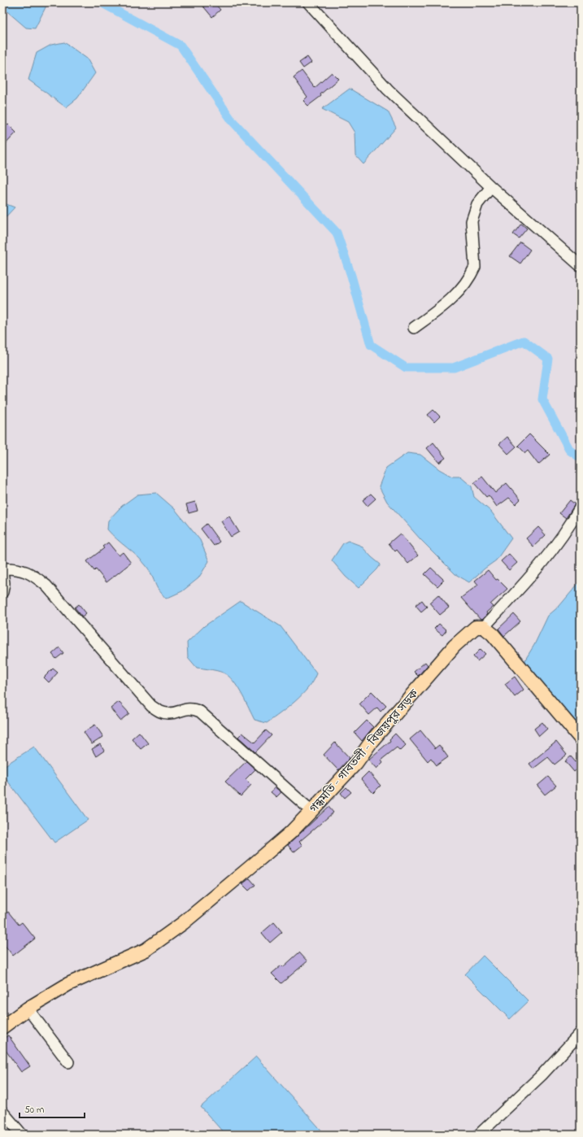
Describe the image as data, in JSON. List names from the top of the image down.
{
  "streets": {
    "main road": ["গন্ধমতি - গাবতলী - বিজয়পুর সড়ক"]
  },
  "scale_bar": "50 m"
}
